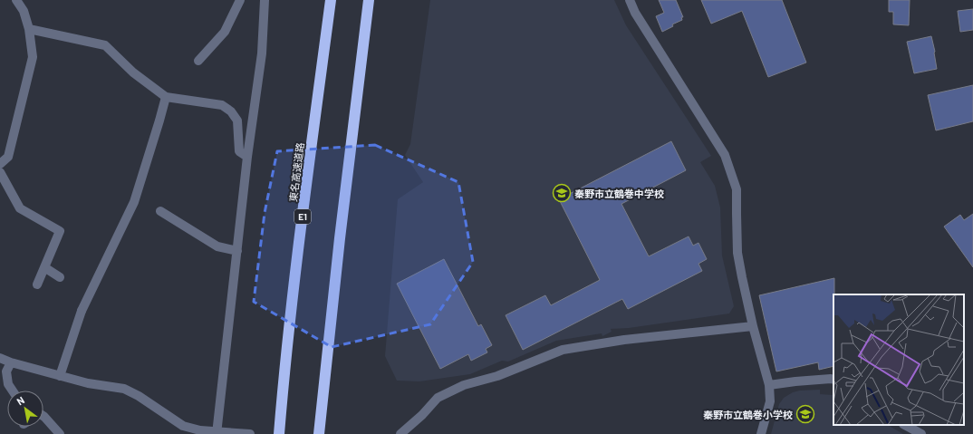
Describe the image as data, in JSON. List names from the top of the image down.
{
  "streets": {
    "highway": ["東名高速道路", "E1"]
  },
  "places": {
    "school or university": ["秦野市立鶴巻中学校", "秦野市立鶴巻小学校"]
  },
  "north": "top left"
}
